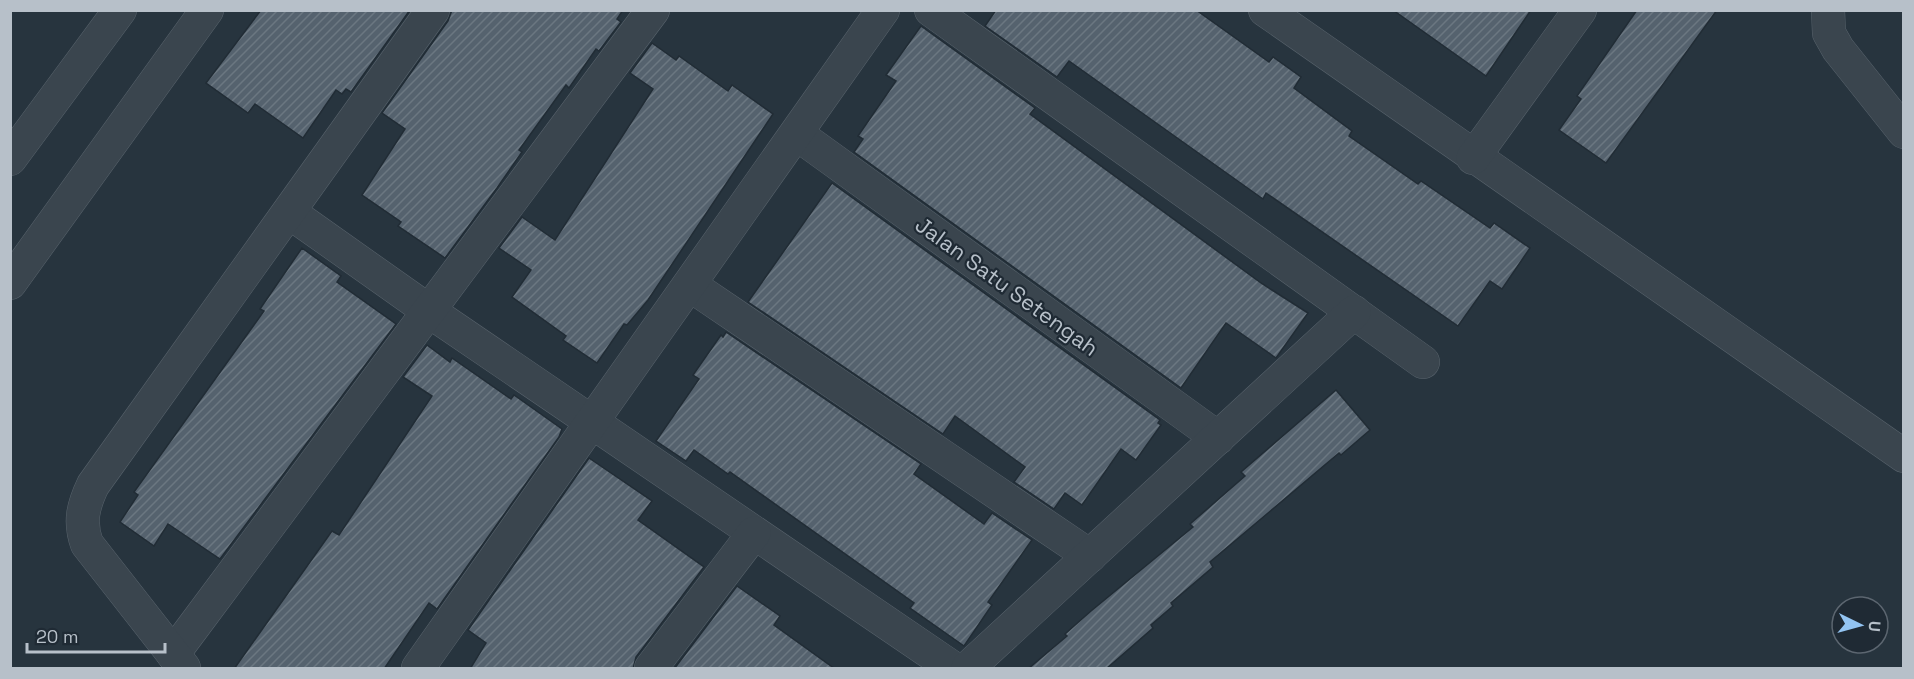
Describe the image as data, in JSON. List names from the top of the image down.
{
  "streets": {
    "street": ["Jalan Satu Setengah"]
  },
  "scale_bar": "20 m",
  "north": "right"
}
